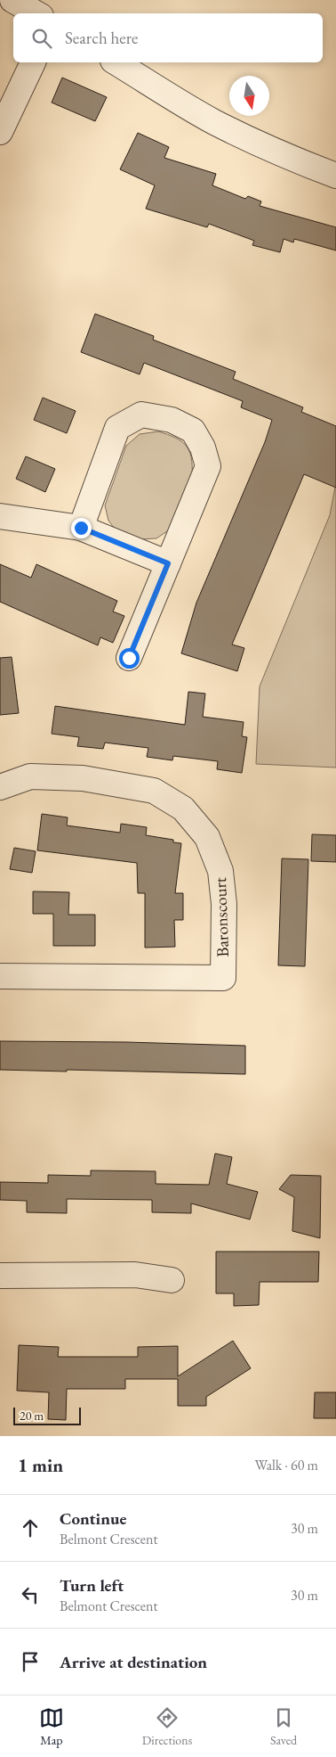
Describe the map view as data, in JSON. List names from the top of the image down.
{
  "streets": {
    "street": ["Baronscourt"]
  },
  "scale_bar": "20 m",
  "north": "bottom",
  "page": {
    "search": "Search here",
    "scale": "20 m",
    "heading": ["1 min", "Walk · 60 m"],
    "list": [
      ["Continue", "Belmont Crescent", "30 m"],
      ["Turn left", "Belmont Crescent", "30 m"],
      "Arrive at destination"
    ],
    "nav": ["Map", "Directions", "Saved"]
  }
}
